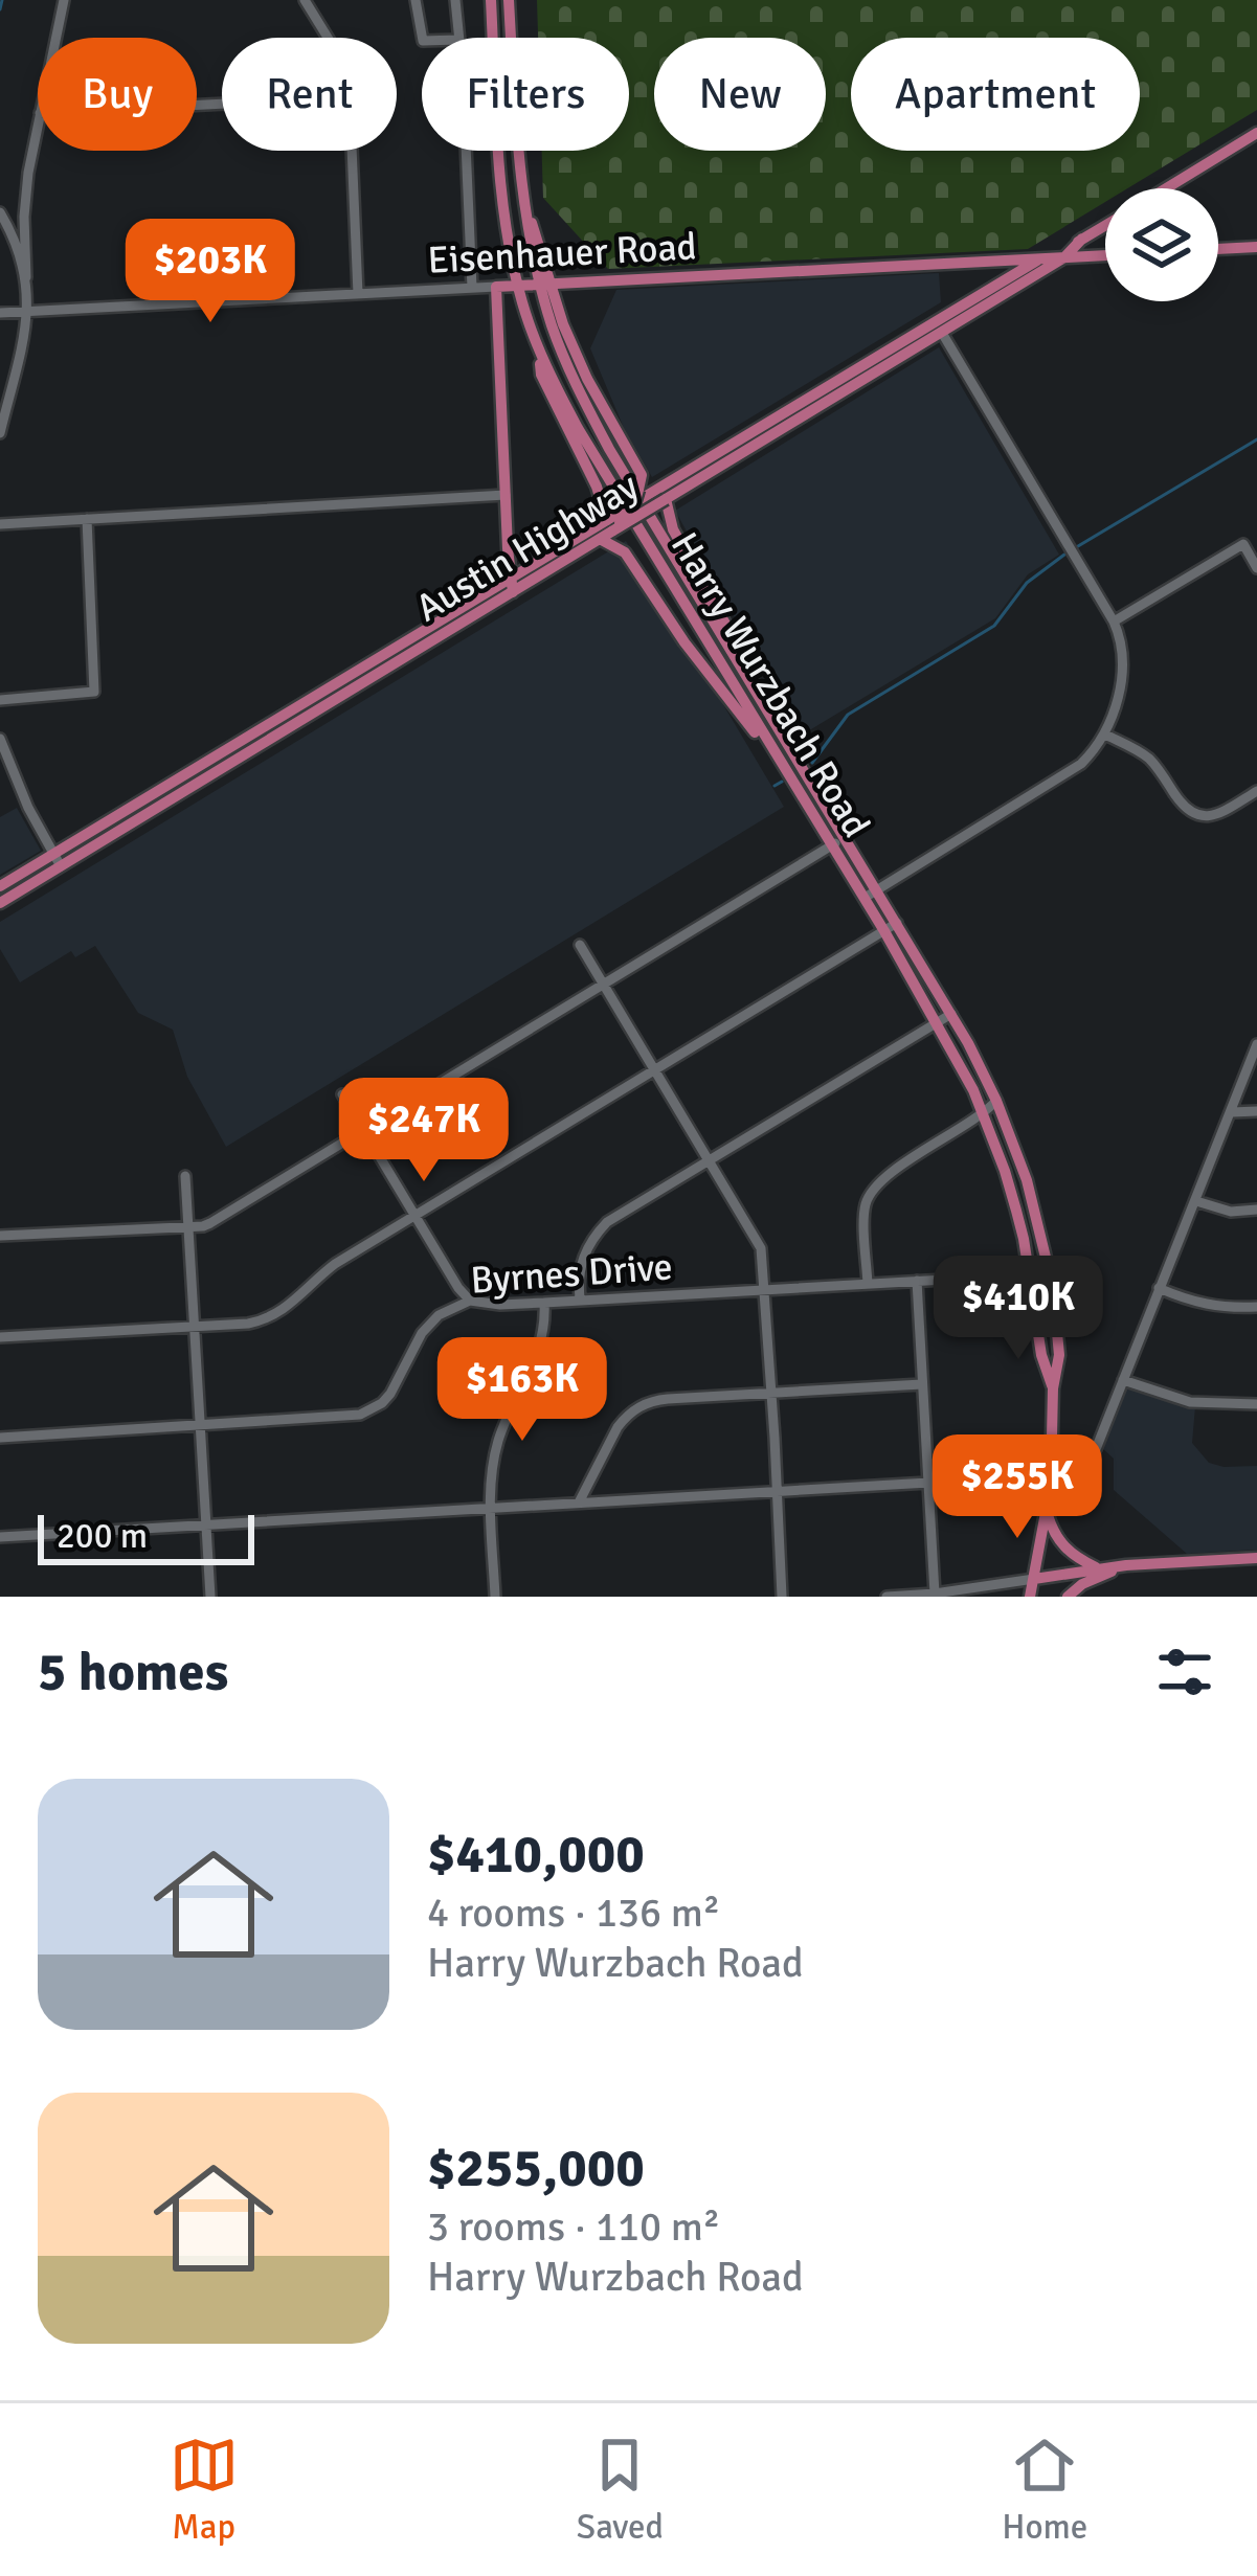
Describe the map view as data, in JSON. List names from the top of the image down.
{
  "streets": {
    "main road": ["Eisenhauer Road", "Austin Highway", "Harry Wurzbach Road"],
    "street": ["Byrnes Drive"]
  },
  "crossings": [
    ["Eisenhauer Road", "Austin Highway"],
    ["Eisenhauer Road", "Harry Wurzbach Road"],
    ["Harry Wurzbach Road", "Byrnes Drive"]
  ],
  "scale_bar": "200 m",
  "page": {
    "chip": [
      "Buy",
      "Rent",
      "Filters",
      "New",
      "Apartment"
    ],
    "price": [
      "$203K",
      "$247K",
      "$410K",
      "$163K",
      "$255K"
    ],
    "scale": "200 m",
    "heading": "5 homes",
    "list": [
      {
        "name": "$410,000",
        "note": "4 rooms · 136 m² · Harry Wurzbach Road"
      },
      {
        "name": "$255,000",
        "note": "3 rooms · 110 m² · Harry Wurzbach Road"
      }
    ],
    "tabs": ["Map", "Saved", "Home"]
  }
}
